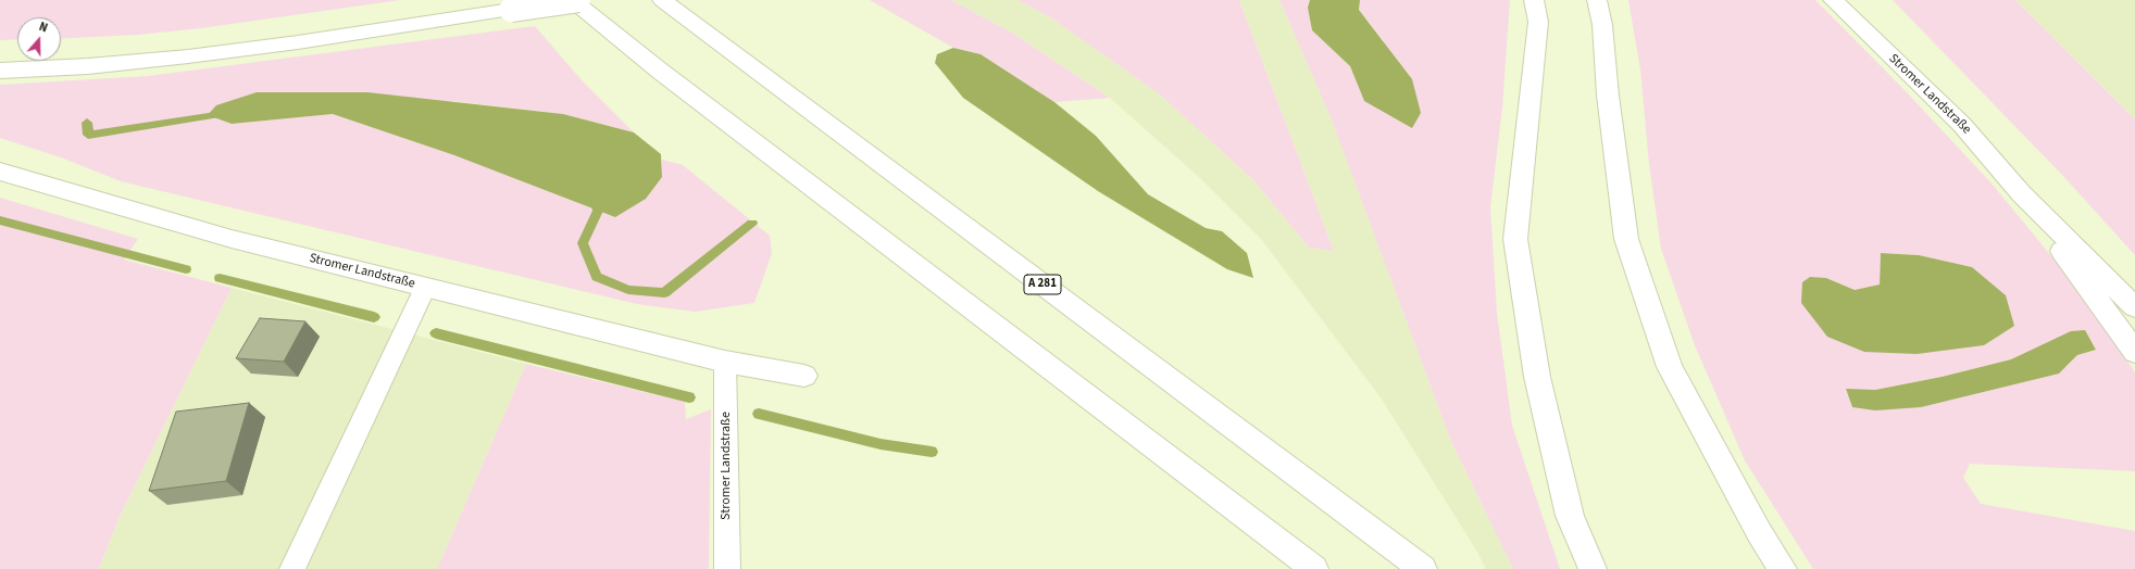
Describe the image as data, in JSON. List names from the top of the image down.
{
  "streets": {
    "main road": ["Stromer Landstraße", "A 281"]
  },
  "north": "top"
}
